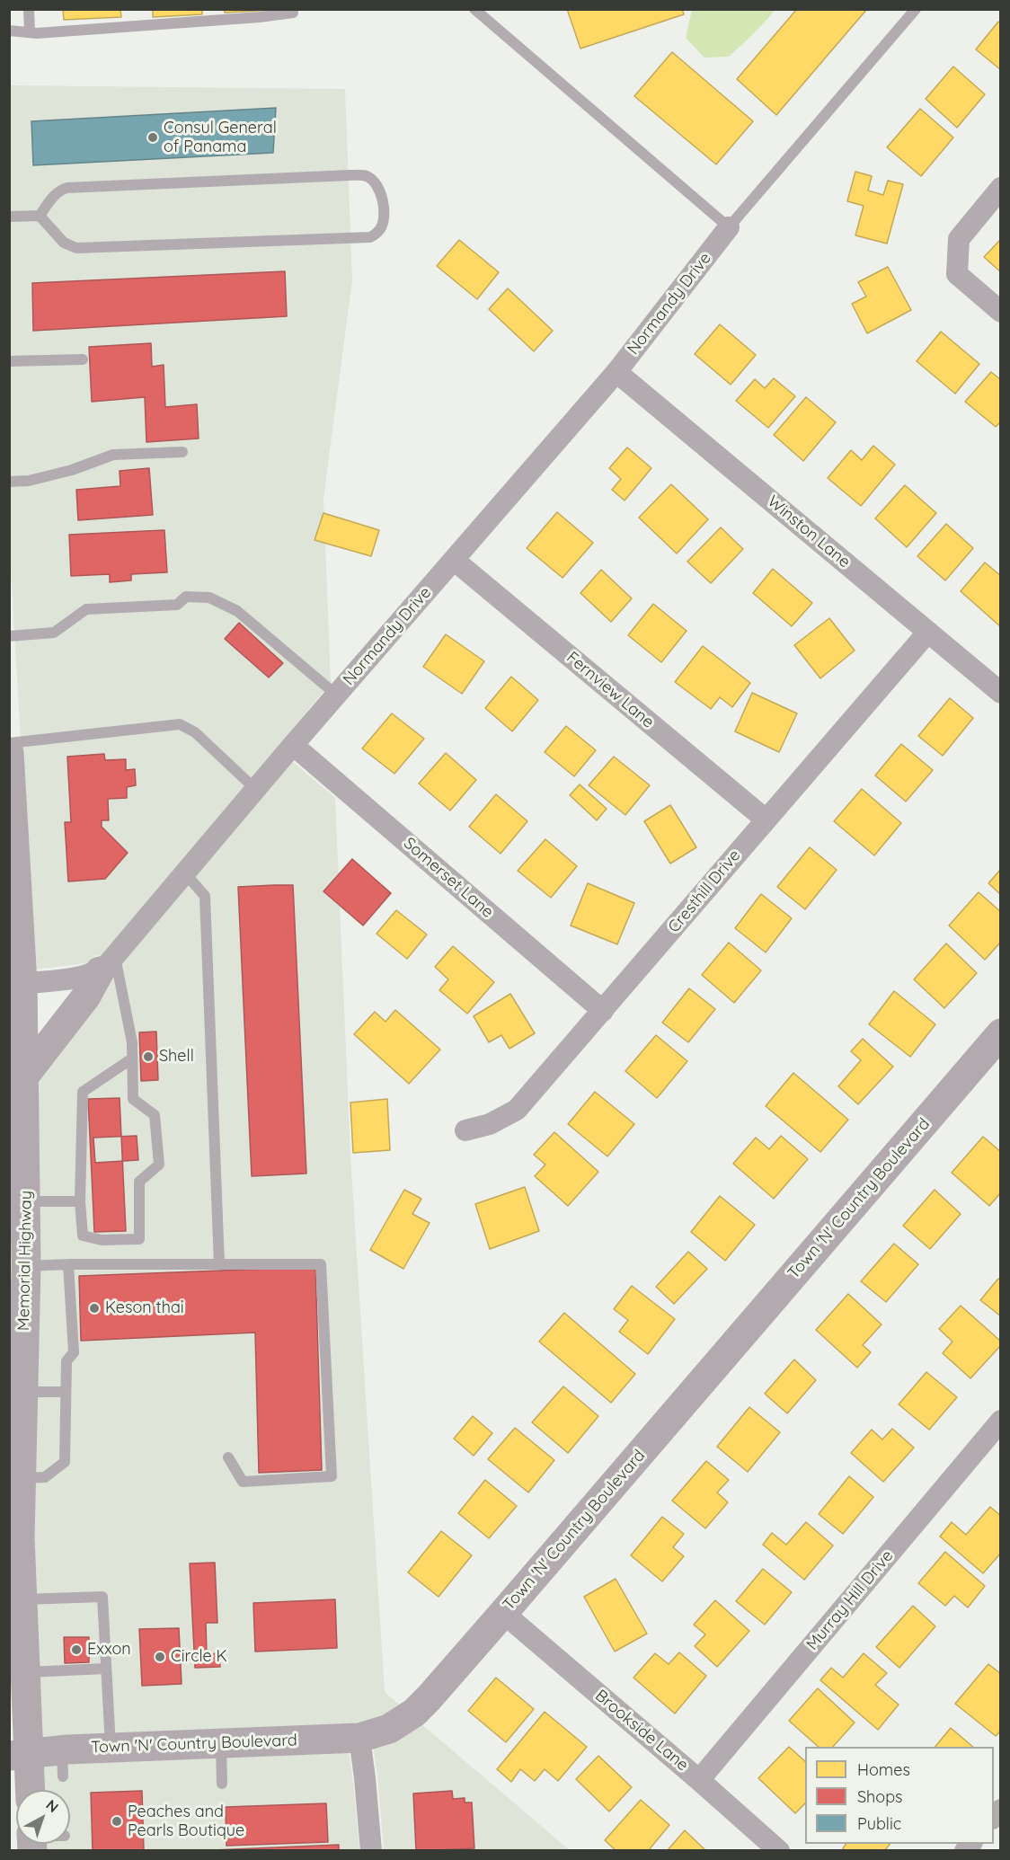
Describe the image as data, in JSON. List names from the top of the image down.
{
  "streets": {
    "street": [
      "Normandy Drive",
      "Winston Lane",
      "Fernview Lane",
      "Somerset Lane",
      "Cresthill Drive",
      "Town 'N' Country Boulevard",
      "Memorial Highway",
      "Murray Hill Drive",
      "Brookside Lane"
    ]
  },
  "crossings": [
    ["Normandy Drive", "Winston Lane"],
    ["Normandy Drive", "Fernview Lane"],
    ["Normandy Drive", "Somerset Lane"],
    ["Winston Lane", "Cresthill Drive"],
    ["Fernview Lane", "Cresthill Drive"],
    ["Somerset Lane", "Cresthill Drive"],
    ["Town 'N' Country Boulevard", "Memorial Highway"],
    ["Town 'N' Country Boulevard", "Brookside Lane"],
    ["Murray Hill Drive", "Brookside Lane"]
  ],
  "places": [
    "Consul General of Panama",
    "Shell",
    "Keson thai",
    "Exxon",
    "Circle K",
    "Peaches and Pearls Boutique"
  ],
  "legend": ["Homes", "Shops", "Public"],
  "north": "top right"
}
